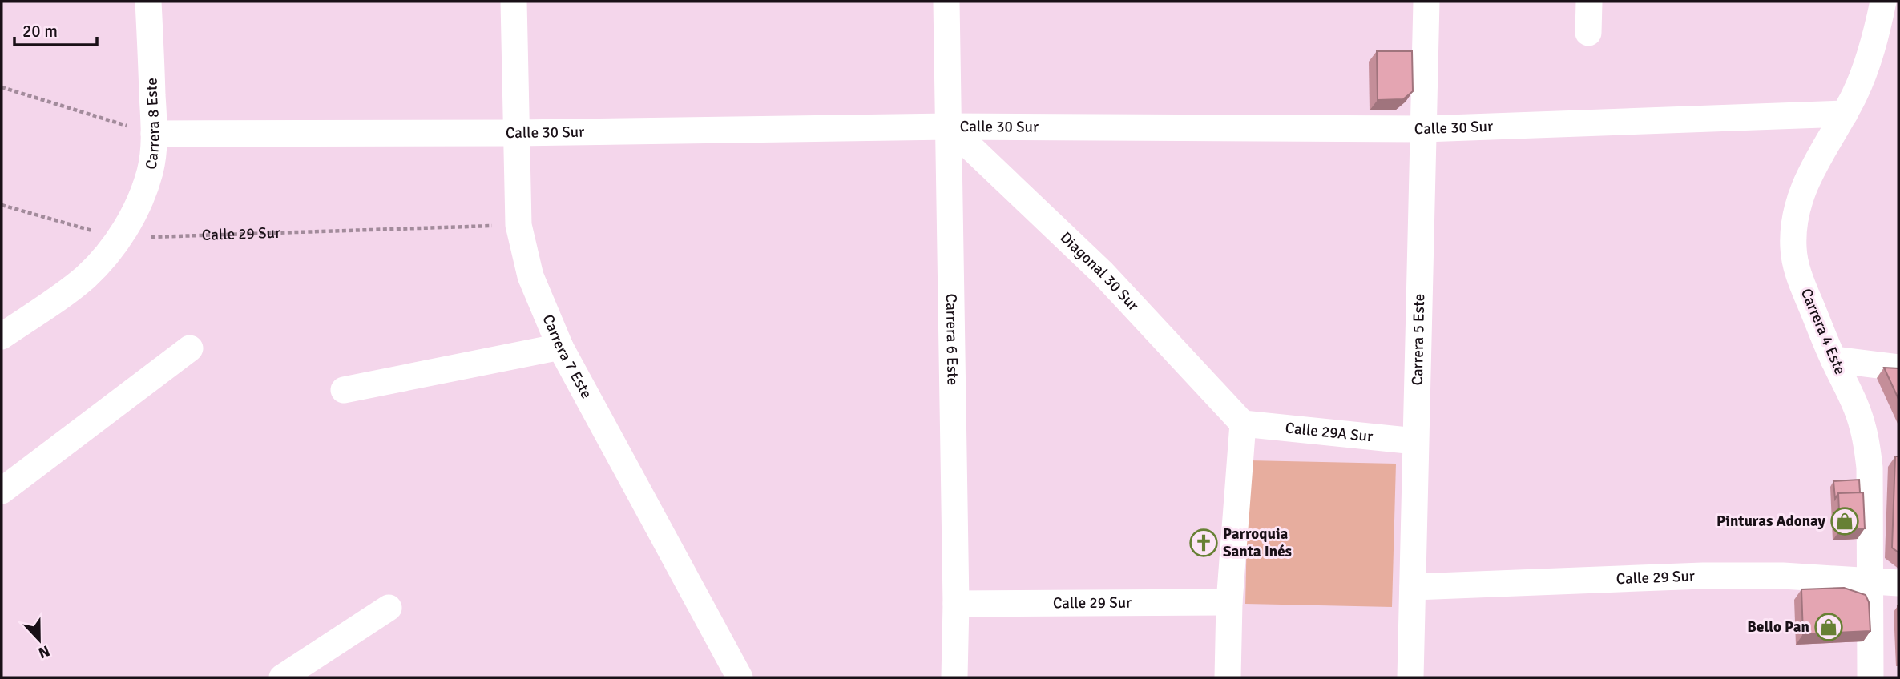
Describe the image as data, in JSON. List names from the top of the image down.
{
  "streets": {
    "street": [
      "Carrera 8 Este",
      "Calle 30 Sur",
      "Calle 29 Sur",
      "Diagonal 30 Sur",
      "Carrera 4 Este",
      "Carrera 6 Este",
      "Carrera 5 Este",
      "Carrera 7 Este",
      "Calle 29A Sur"
    ]
  },
  "crossings": [
    ["Carrera 8 Este", "Calle 30 Sur"],
    ["Carrera 8 Este", "Calle 29 Sur"],
    ["Calle 30 Sur", "Diagonal 30 Sur"],
    ["Calle 30 Sur", "Carrera 4 Este"],
    ["Calle 30 Sur", "Carrera 6 Este"],
    ["Calle 30 Sur", "Carrera 5 Este"],
    ["Calle 30 Sur", "Carrera 7 Este"],
    ["Calle 29 Sur", "Carrera 4 Este"],
    ["Calle 29 Sur", "Carrera 6 Este"],
    ["Calle 29 Sur", "Carrera 5 Este"],
    ["Calle 29 Sur", "Carrera 7 Este"],
    ["Diagonal 30 Sur", "Carrera 6 Este"],
    ["Diagonal 30 Sur", "Calle 29A Sur"],
    ["Carrera 5 Este", "Calle 29A Sur"]
  ],
  "places": {
    "shop": ["Pinturas Adonay", "Bello Pan"],
    "church": ["Parroquia Santa Inés"]
  },
  "scale_bar": "20 m",
  "north": "bottom"
}
